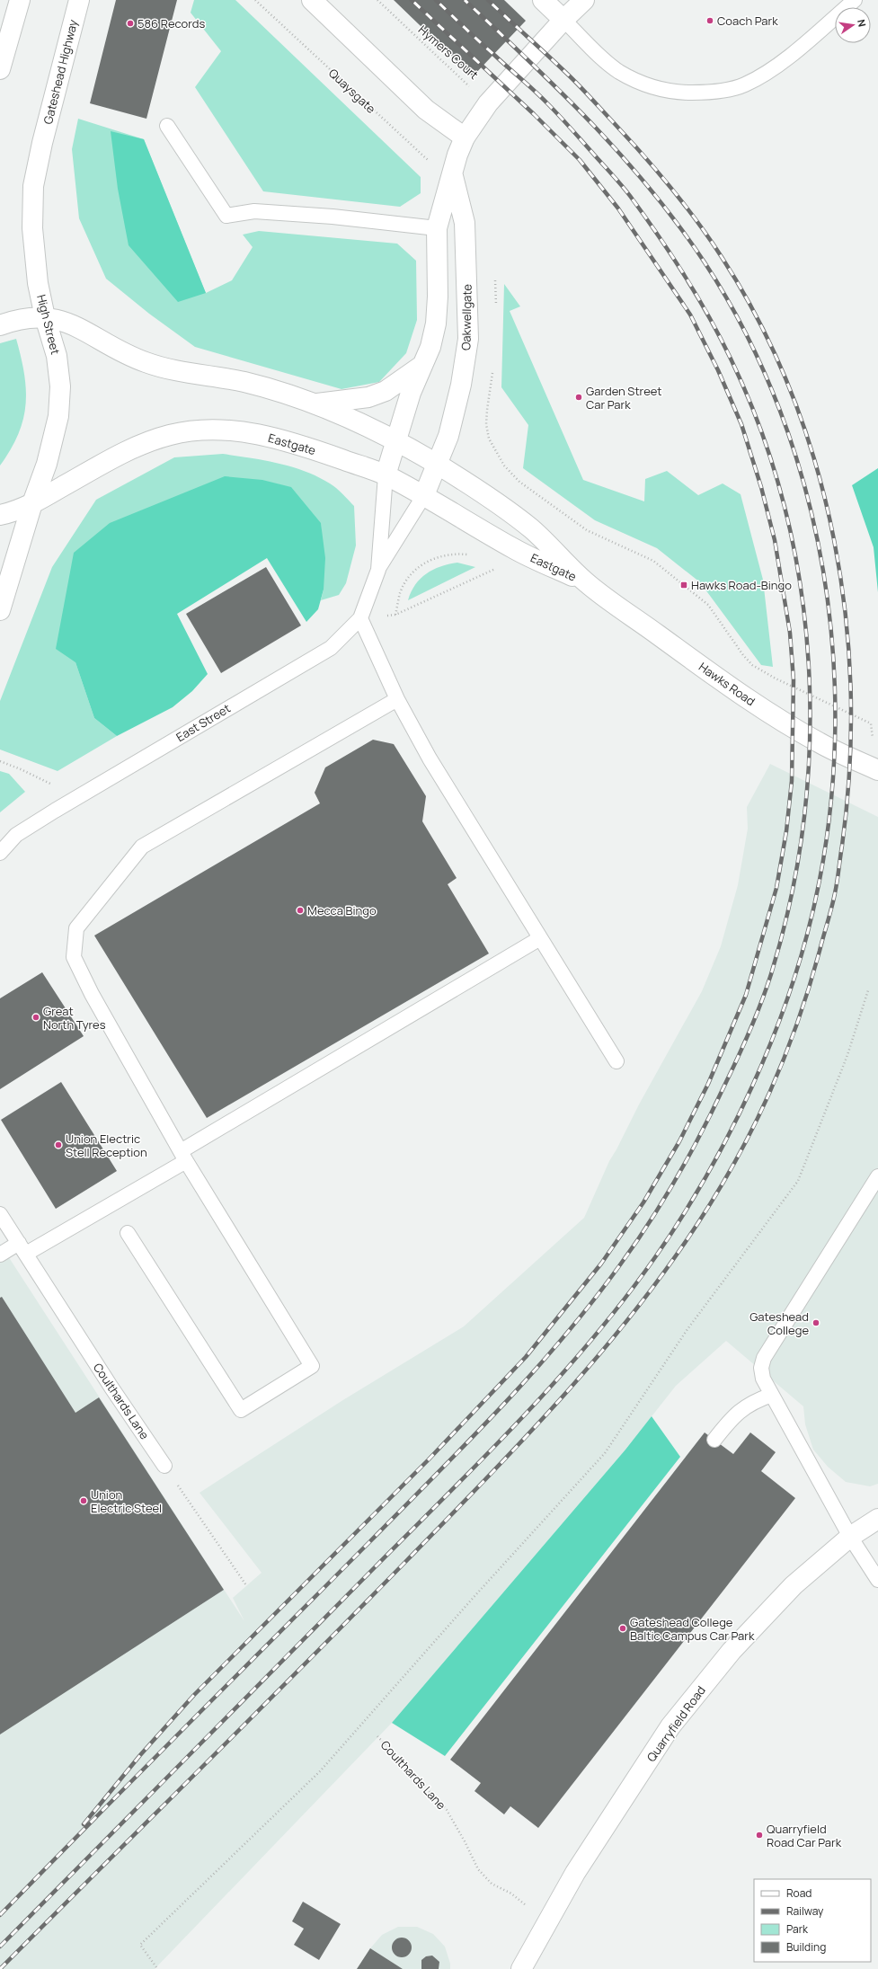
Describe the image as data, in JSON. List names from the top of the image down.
{
  "streets": {
    "main road": [
      "Gateshead Highway",
      "Oakwellgate",
      "High Street",
      "Eastgate",
      "Hawks Road",
      "Quarryfield Road"
    ],
    "lane": ["East Street", "Coulthards Lane"],
    "path": ["Hymers Court", "Quaysgate"]
  },
  "crossings": [
    ["Gateshead Highway", "High Street"],
    ["Quaysgate", "Oakwellgate"],
    ["Oakwellgate", "Eastgate"],
    ["Oakwellgate", "East Street"],
    ["High Street", "Eastgate"],
    ["Eastgate", "Hawks Road"],
    ["Eastgate", "East Street"],
    ["Coulthards Lane", "Quarryfield Road"]
  ],
  "places": {
    "other": [
      "Coach Park",
      "586 Records",
      "Garden Street Car Park",
      "Mecca Bingo",
      "Great North Tyres",
      "Union Electric Stell Reception",
      "Gateshead College",
      "Union Electric Steel",
      "Gateshead College Baltic Campus Car Park",
      "Quarryfield Road Car Park"
    ],
    "transit": ["Hawks Road-Bingo"]
  },
  "legend": [
    "Road",
    "Railway",
    "Park",
    "Building"
  ],
  "north": "right"
}
